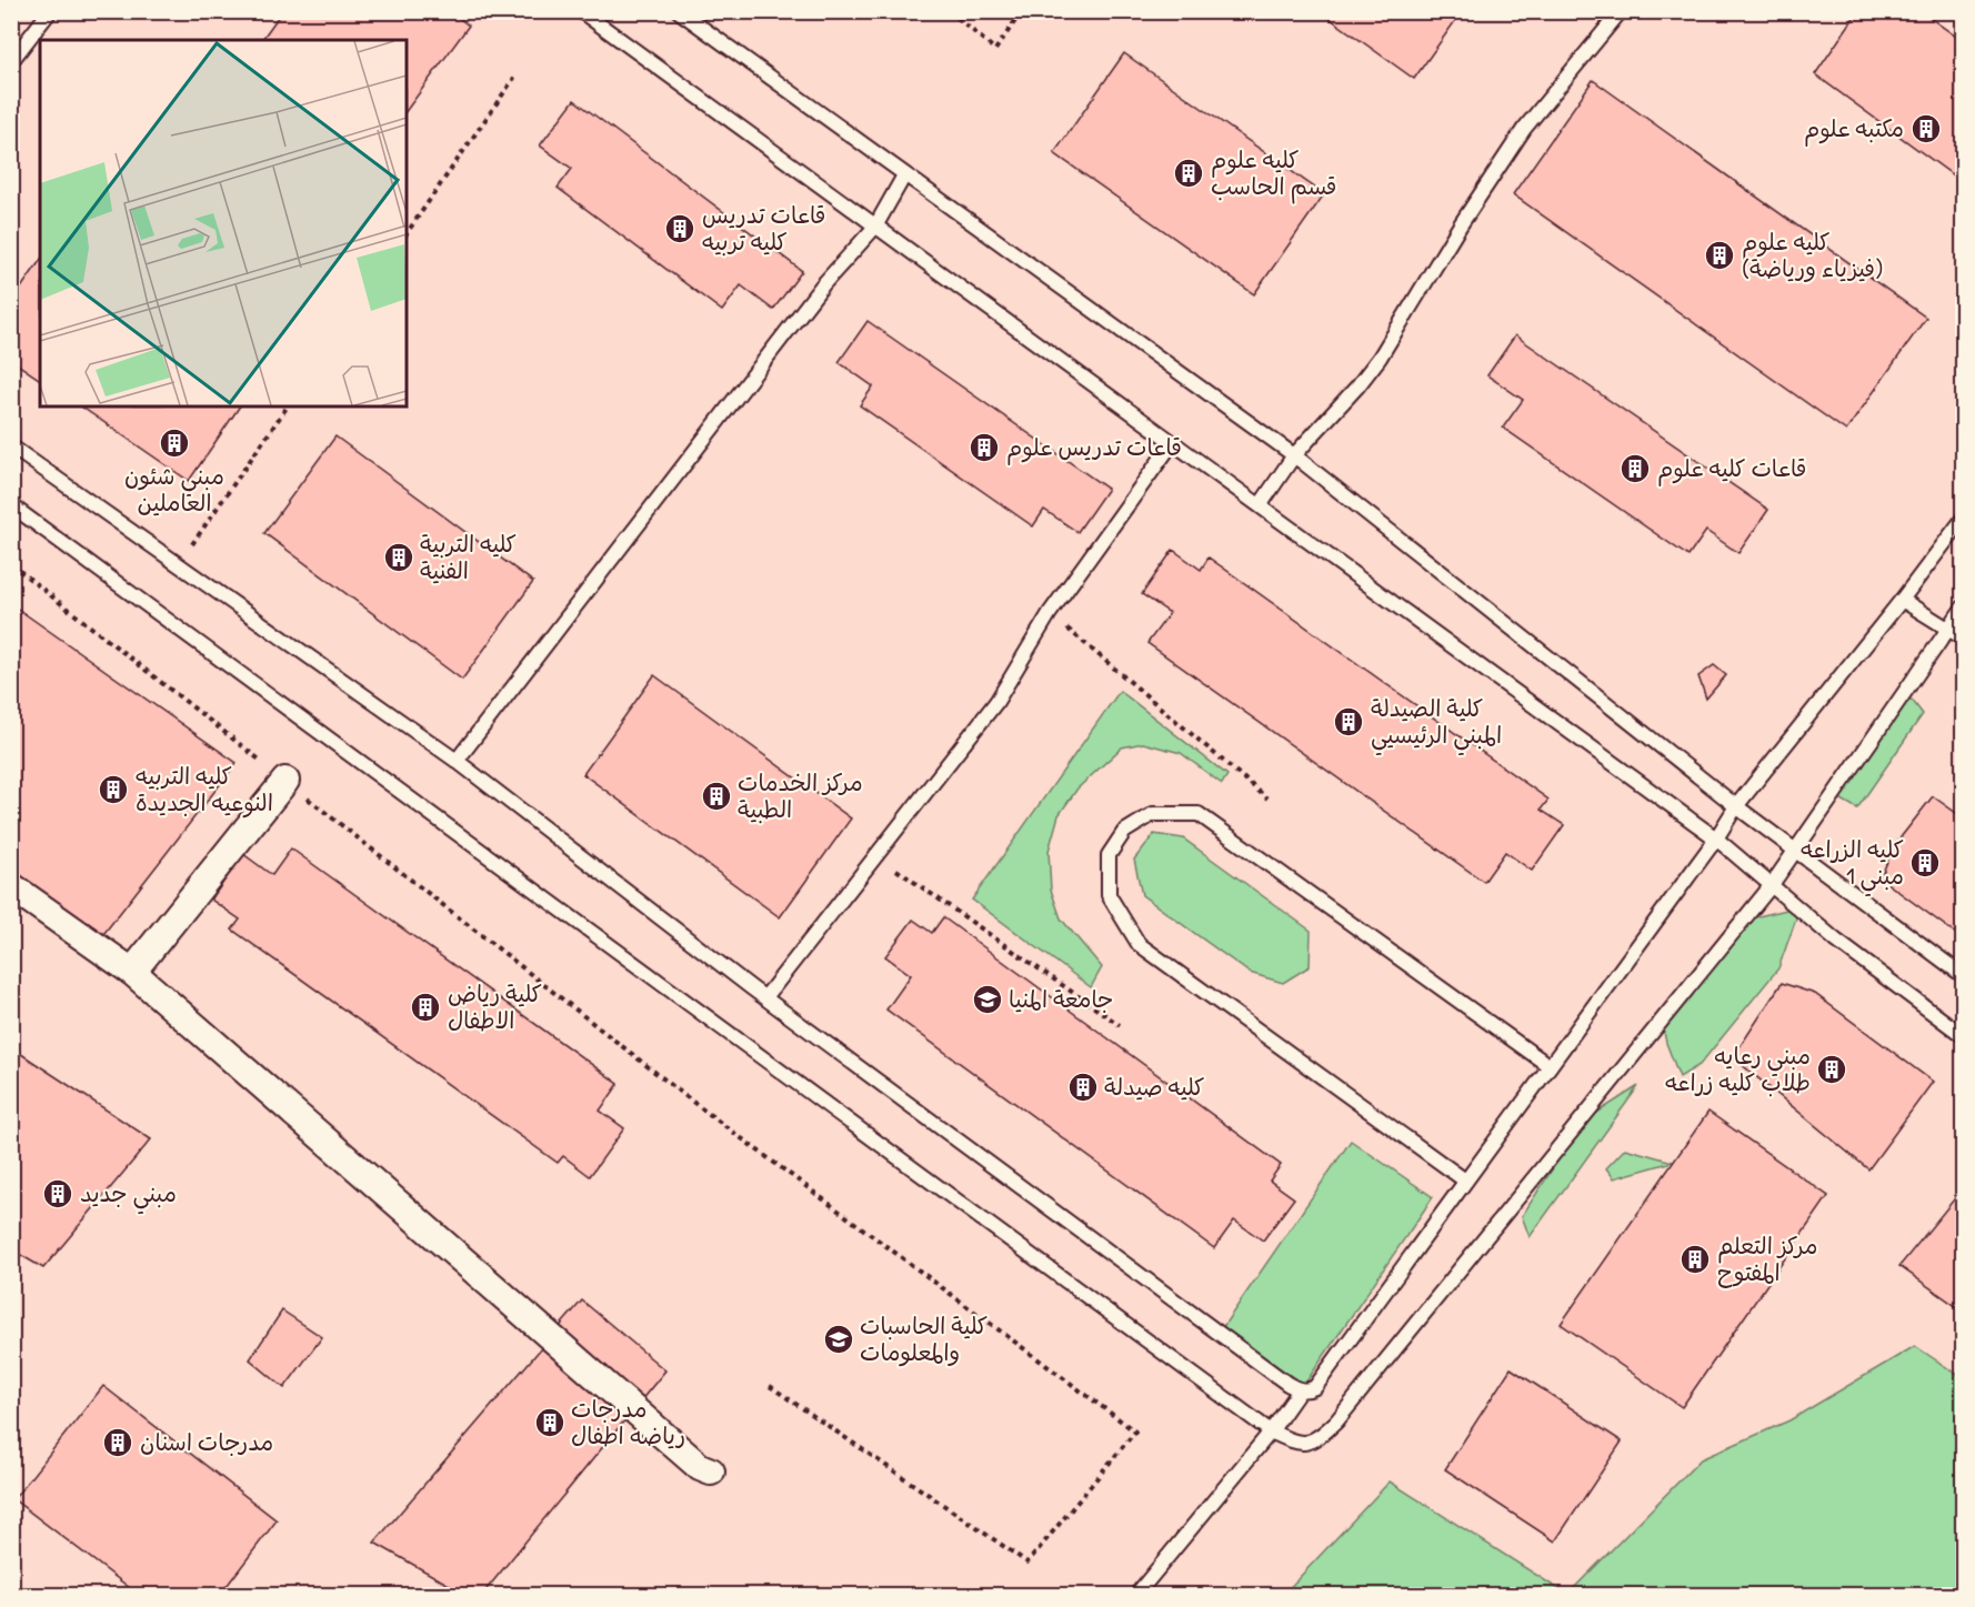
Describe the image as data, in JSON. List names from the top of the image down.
{
  "places": {
    "building": [
      "مكتبه علوم",
      "كليه علوم قسم الحاسب",
      "قاعات تدريس كليه تربيه",
      "كليه علوم (فيزياء ورياضة)",
      "مبني شئون العاملين",
      "قاعات تدريس علوم",
      "قاعات كليه علوم",
      "كليه التربية الفنية",
      "كلية الصيدلة المبني الرئيسيي",
      "كليه التربيه النوعيه الجديدة",
      "مركز الخدمات الطبية",
      "كليه الزراعه مبني 1",
      "كلية رياض الاطفال",
      "مبني رعايه طلاب كليه زراعه",
      "كليه صيدلة",
      "مبني جديد",
      "مركز التعلم المفتوح",
      "مدرجات رياضه اطفال",
      "مدرجات اسنان"
    ],
    "school or university": ["جامعة المنيا", "كلية الحاسبات والمعلومات"]
  }
}
